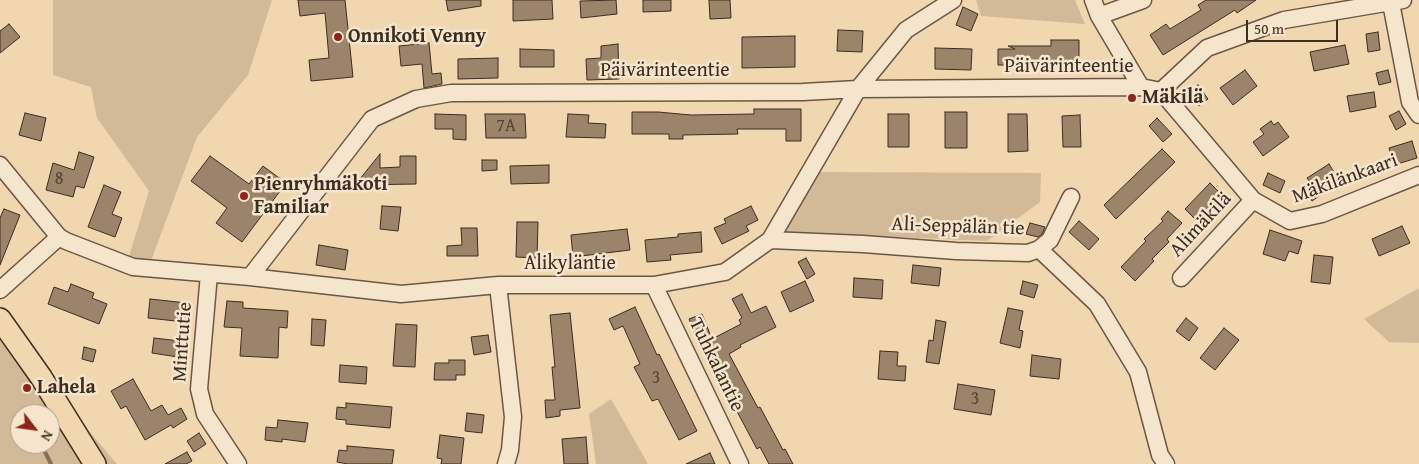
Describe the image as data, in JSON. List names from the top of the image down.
{
  "streets": {
    "street": [
      "Päivärinteentie",
      "Mäkilänkaari",
      "Alimäkilä",
      "Ali-Seppälän tie",
      "Alikyläntie",
      "Minttutie",
      "Tuhkalantie"
    ]
  },
  "crossings": [
    ["Päivärinteentie", "Mäkilänkaari"],
    ["Päivärinteentie", "Alikyläntie"],
    ["Mäkilänkaari", "Alimäkilä"],
    ["Ali-Seppälän tie", "Alikyläntie"],
    ["Alikyläntie", "Minttutie"],
    ["Alikyläntie", "Tuhkalantie"]
  ],
  "places": [
    "Onnikoti Venny",
    "Mäkilä",
    "Pienryhmäkoti Familiar",
    "Lahela"
  ],
  "house_numbers": [
    "7A",
    "8",
    "3",
    "3"
  ],
  "scale_bar": "50 m",
  "north": "bottom right"
}
